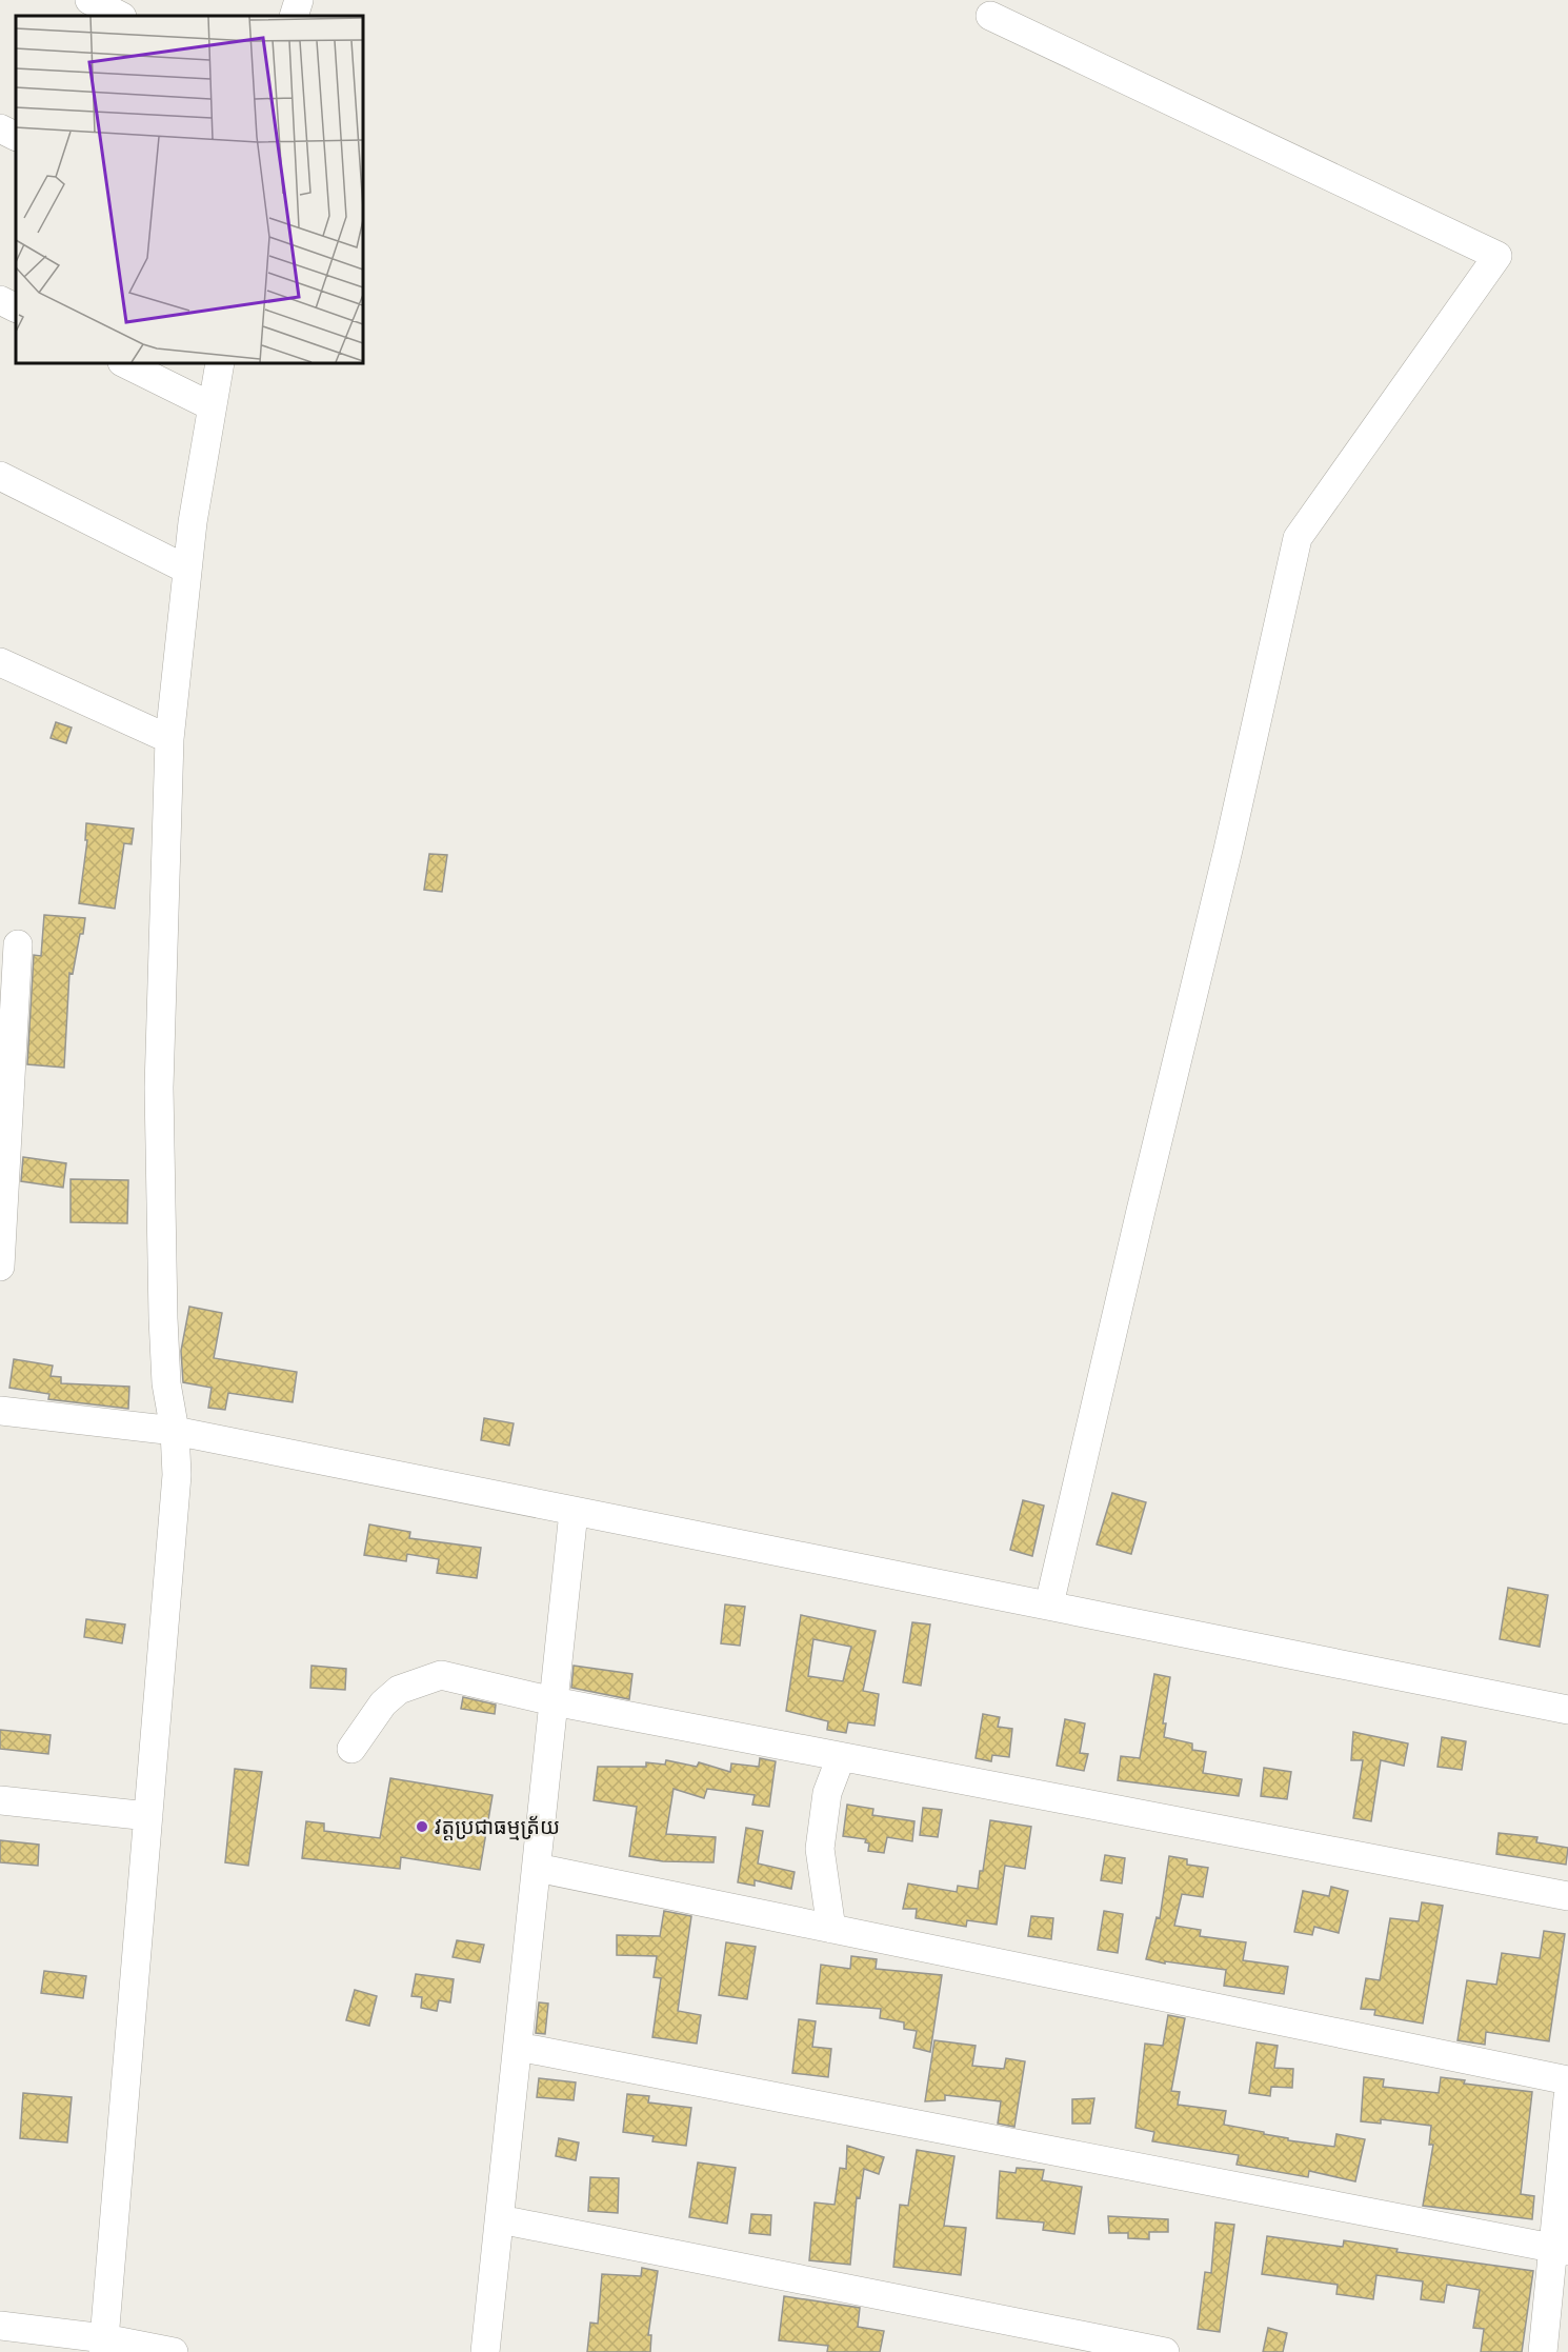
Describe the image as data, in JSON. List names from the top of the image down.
{
  "places": ["វត្តប្រជាធម្មត្រ័យ"]
}
